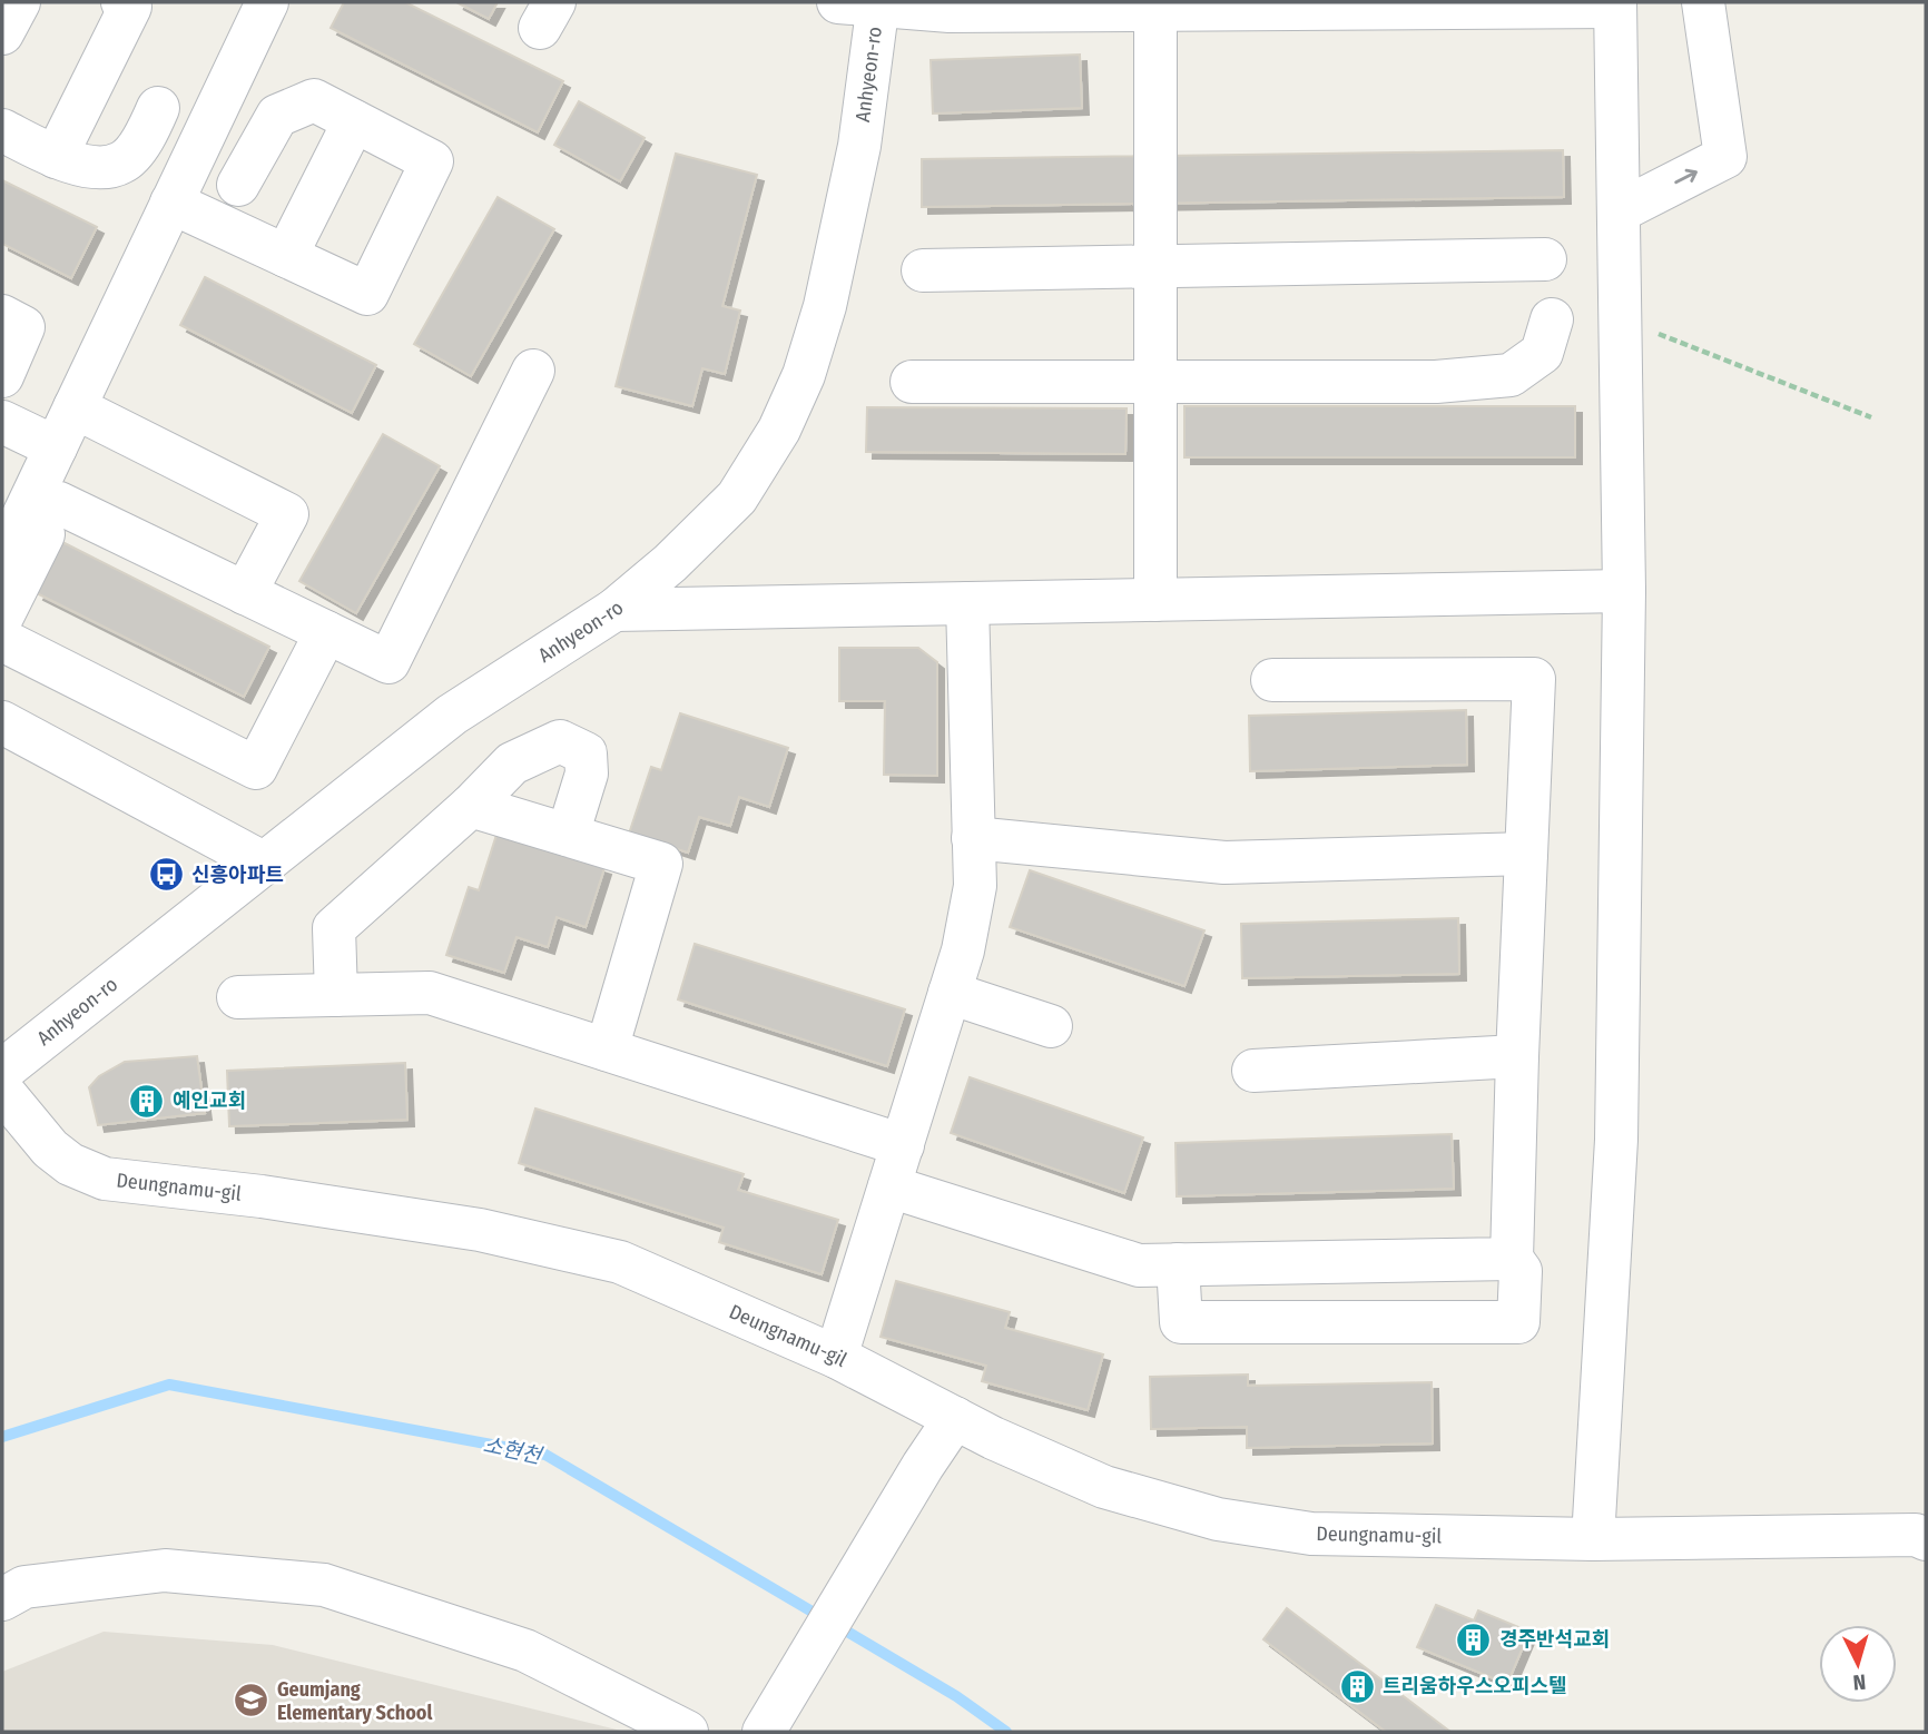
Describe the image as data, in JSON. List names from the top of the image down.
{
  "streets": {
    "street": ["Anhyeon-ro", "Deungnamu-gil"]
  },
  "water": ["소현천"],
  "places": {
    "bus stop": ["신흥아파트"],
    "building": ["예인교회", "경주반석교회", "트리움하우스오피스텔"],
    "school or university": ["Geumjang Elementary School"]
  },
  "north": "bottom"
}
